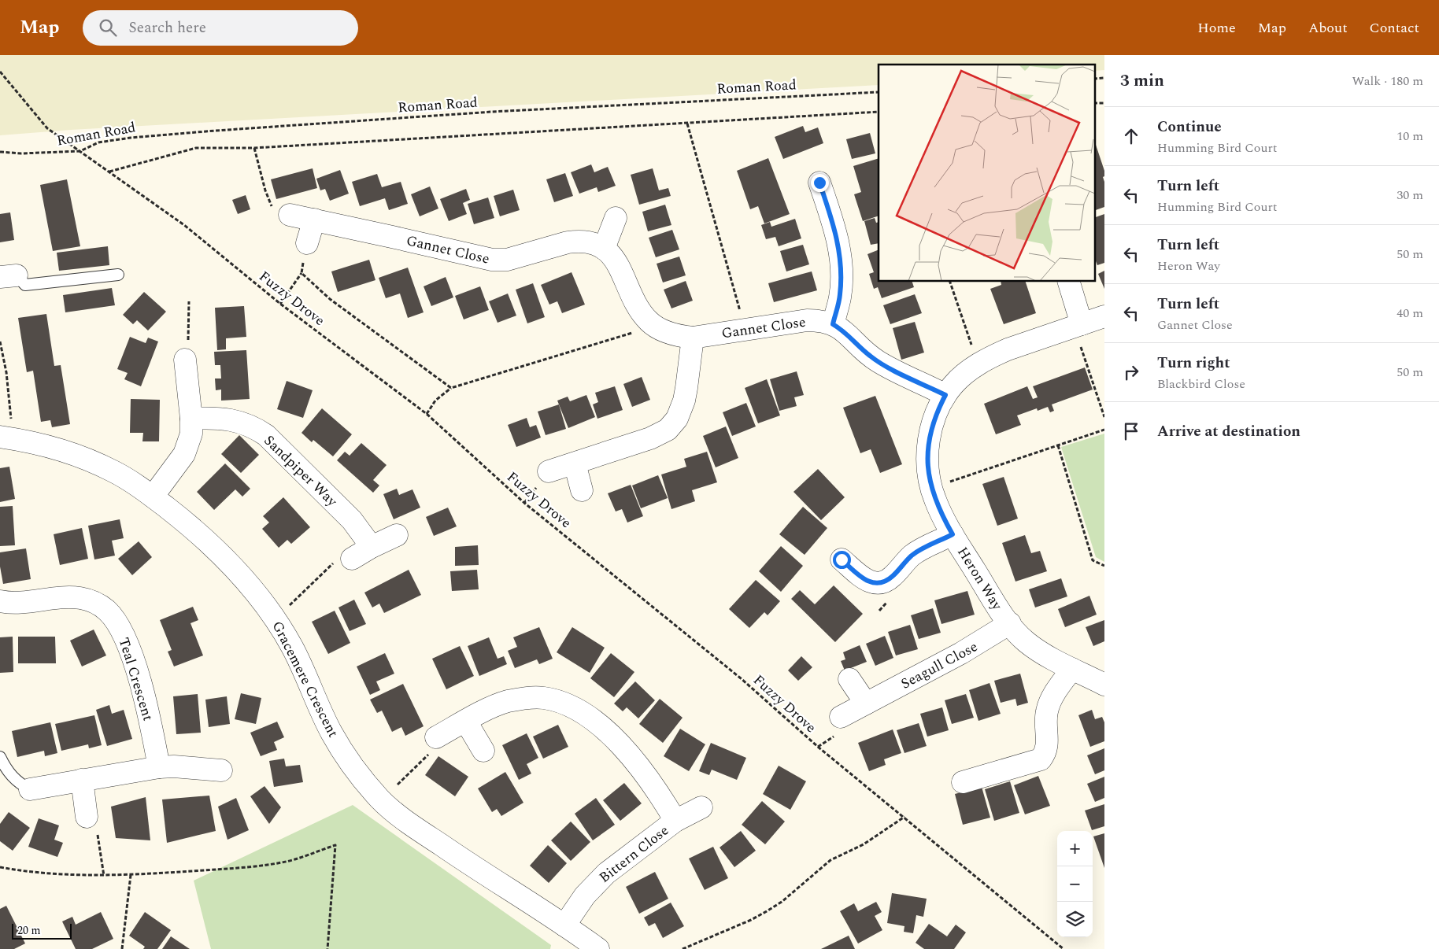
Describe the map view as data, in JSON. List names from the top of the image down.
{
  "streets": {
    "street": [
      "Gannet Close",
      "Sandpiper Way",
      "Heron Way",
      "Seagull Close",
      "Teal Crescent",
      "Gracemere Crescent",
      "Bittern Close"
    ],
    "path": ["Roman Road", "Fuzzy Drove"]
  },
  "crossings": [
    ["Roman Road", "Fuzzy Drove"],
    ["Gannet Close", "Heron Way"],
    ["Heron Way", "Seagull Close"],
    ["Gracemere Crescent", "Bittern Close"]
  ],
  "scale_bar": "20 m",
  "page": {
    "header": "Map",
    "search": "Search here",
    "nav": [
      "Home",
      "Map",
      "About",
      "Contact"
    ],
    "heading": ["3 min", "Walk · 180 m"],
    "list": [
      ["Continue", "Humming Bird Court", "10 m"],
      ["Turn left", "Humming Bird Court", "30 m"],
      ["Turn left", "Heron Way", "50 m"],
      ["Turn left", "Gannet Close", "40 m"],
      ["Turn right", "Blackbird Close", "50 m"],
      "Arrive at destination"
    ],
    "map_buttons": ["+", "−"],
    "scale": "20 m"
  }
}
